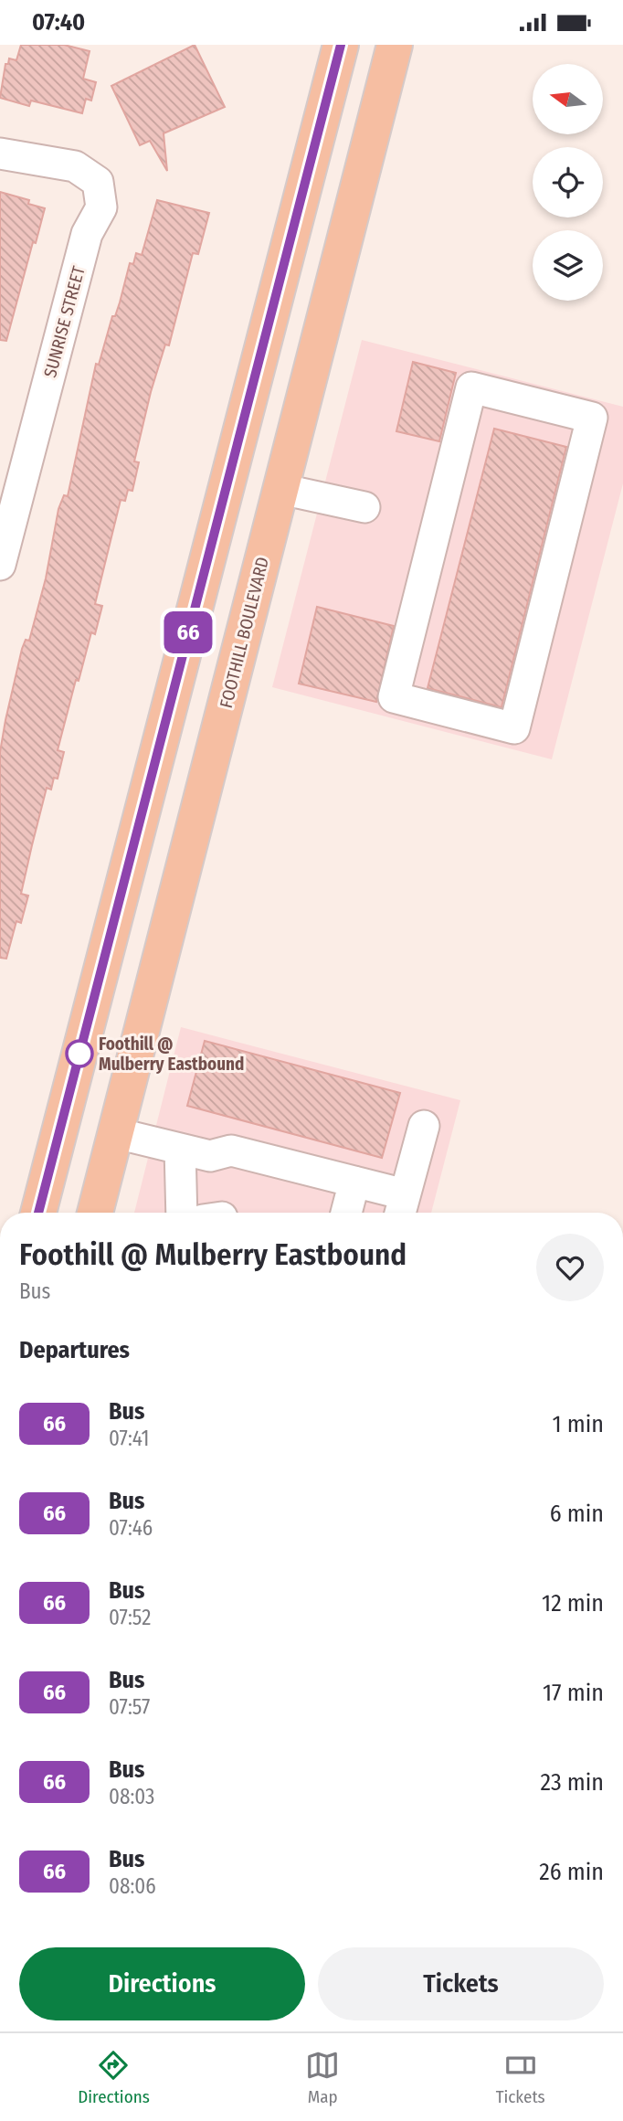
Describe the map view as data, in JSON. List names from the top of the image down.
{
  "streets": {
    "main road": ["FOOTHILL BOULEVARD"],
    "street": ["SUNRISE STREET"]
  },
  "places": ["Foothill @ Mulberry Eastbound"],
  "lines": ["bus line 66"],
  "north": "left",
  "page": {
    "status": "07:40",
    "on_map": "66",
    "heading": [
      ["Foothill @ Mulberry Eastbound", "Bus"],
      "Departures"
    ],
    "list": [
      {
        "mark": "66",
        "name": "Bus",
        "note": "07:41",
        "value": "1 min"
      },
      {
        "mark": "66",
        "name": "Bus",
        "note": "07:46",
        "value": "6 min"
      },
      {
        "mark": "66",
        "name": "Bus",
        "note": "07:52",
        "value": "12 min"
      },
      {
        "mark": "66",
        "name": "Bus",
        "note": "07:57",
        "value": "17 min"
      },
      {
        "mark": "66",
        "name": "Bus",
        "note": "08:03",
        "value": "23 min"
      },
      {
        "mark": "66",
        "name": "Bus",
        "note": "08:06",
        "value": "26 min"
      }
    ],
    "buttons": ["Directions", "Tickets"],
    "tabs": ["Directions", "Map", "Tickets"]
  }
}
